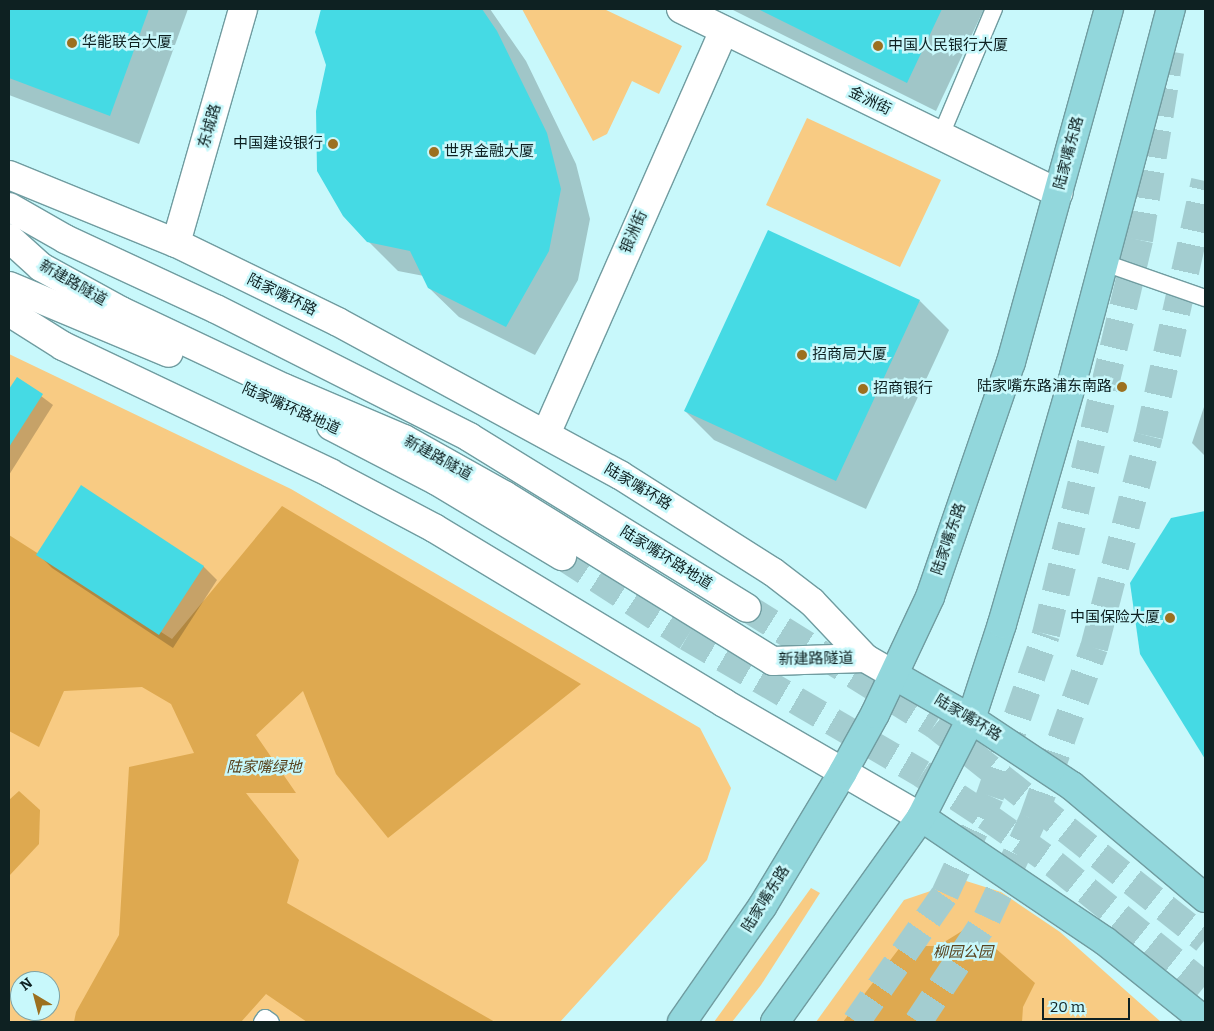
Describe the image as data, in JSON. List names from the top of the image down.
{
  "streets": {
    "main road": [
      "金洲街",
      "东城路",
      "陆家嘴东路",
      "银洲街",
      "新建路隧道",
      "陆家嘴环路",
      "陆家嘴环路地道"
    ]
  },
  "crossings": [
    ["金洲街", "陆家嘴东路"],
    ["金洲街", "银洲街"],
    ["东城路", "陆家嘴环路"],
    ["陆家嘴东路", "陆家嘴环路"],
    ["银洲街", "陆家嘴环路"],
    ["新建路隧道", "陆家嘴环路"]
  ],
  "parks": ["陆家嘴绿地", "柳园公园"],
  "places": [
    "华能联合大厦",
    "中国人民银行大厦",
    "中国建设银行",
    "世界金融大厦",
    "招商局大厦",
    "陆家嘴东路浦东南路",
    "招商银行",
    "中国保险大厦"
  ],
  "scale_bar": "20 m",
  "north": "top left"
}
